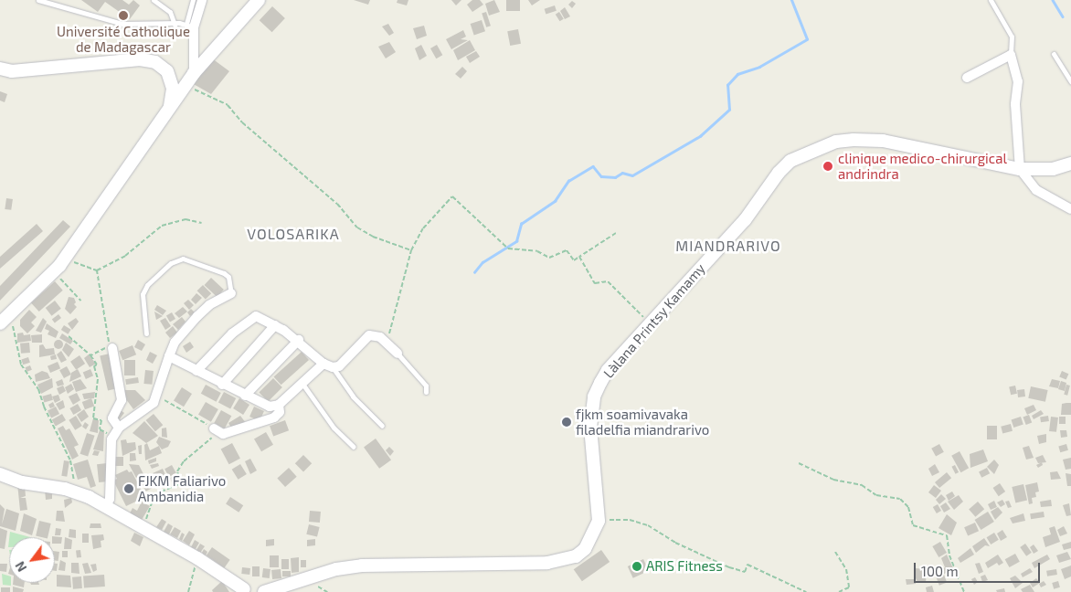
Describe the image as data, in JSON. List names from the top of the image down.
{
  "streets": {
    "street": ["Làlana Printsy Kamamy"]
  },
  "districts": ["VOLOSARIKA", "MIANDRARIVO"],
  "places": [
    "Université Catholique de Madagascar",
    "clinique medico-chirurgical andrindra",
    "fjkm soamivavaka filadelfia miandrarivo",
    "FJKM Faliarivo Ambanidia",
    "ARIS Fitness"
  ],
  "scale_bar": "100 m",
  "north": "bottom left"
}
